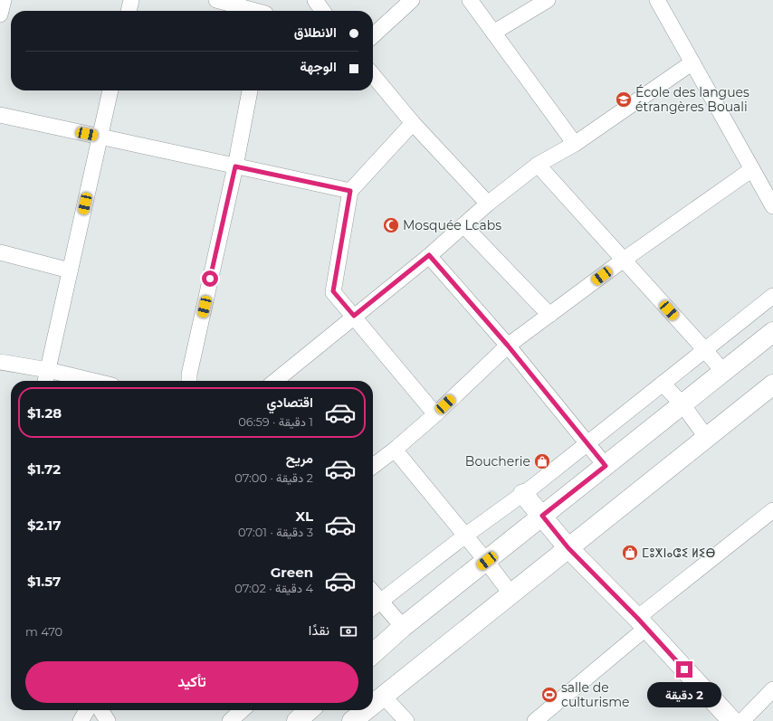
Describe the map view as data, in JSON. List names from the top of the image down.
{
  "places": {
    "school or university": ["École des langues étrangères Bouali"],
    "mosque": ["Mosquée Lcabs"],
    "shop": ["Boucherie", "ⵎⵓⵅⵏⴰⵛⵉ ⵍⵉⴱ"],
    "sports": ["salle de culturisme"]
  },
  "page": {
    "banner": ["الانطلاق", "الوجهة"],
    "list": [
      {
        "name": "اقتصادي",
        "note": "1 دقيقة · 06:59",
        "value": "$1.28"
      },
      {
        "name": "مريح",
        "note": "2 دقيقة · 07:00",
        "value": "$1.72"
      },
      {
        "name": "XL",
        "note": "3 دقيقة · 07:01",
        "value": "$2.17"
      },
      {
        "name": "Green",
        "note": "4 دقيقة · 07:02",
        "value": "$1.57"
      }
    ],
    "pay": ["نقدًا", "470 m"],
    "buttons": "تأكيد",
    "bubble": "2 دقيقة"
  }
}
